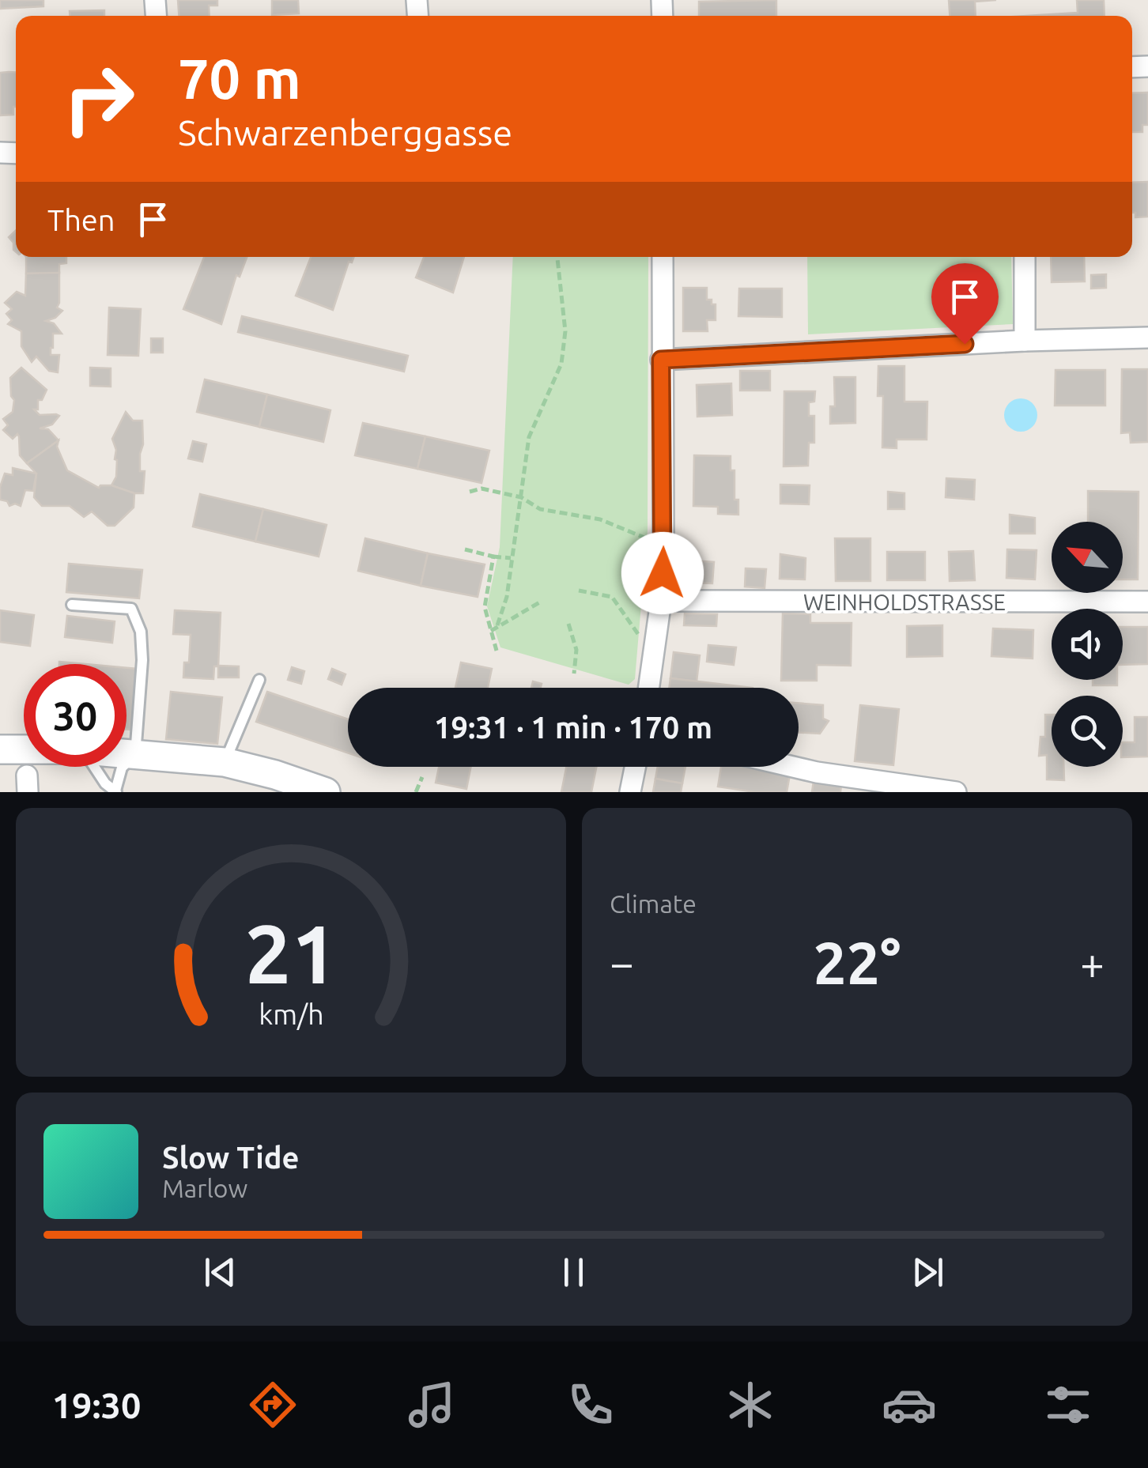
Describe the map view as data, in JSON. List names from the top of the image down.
{
  "streets": {
    "street": ["WEINHOLDSTRASSE"]
  },
  "north": "top left",
  "page": {
    "turn": ["70 m", "Schwarzenberggasse"],
    "then": "Then",
    "limit": "30",
    "trip": "19:31 · 1 min · 170 m",
    "tile": "Climate",
    "heat": ["−", "22°", "+"],
    "song": ["Slow Tide", "Marlow"],
    "tabs": "19:30",
    "gauge": ["21", "km/h"]
  }
}
